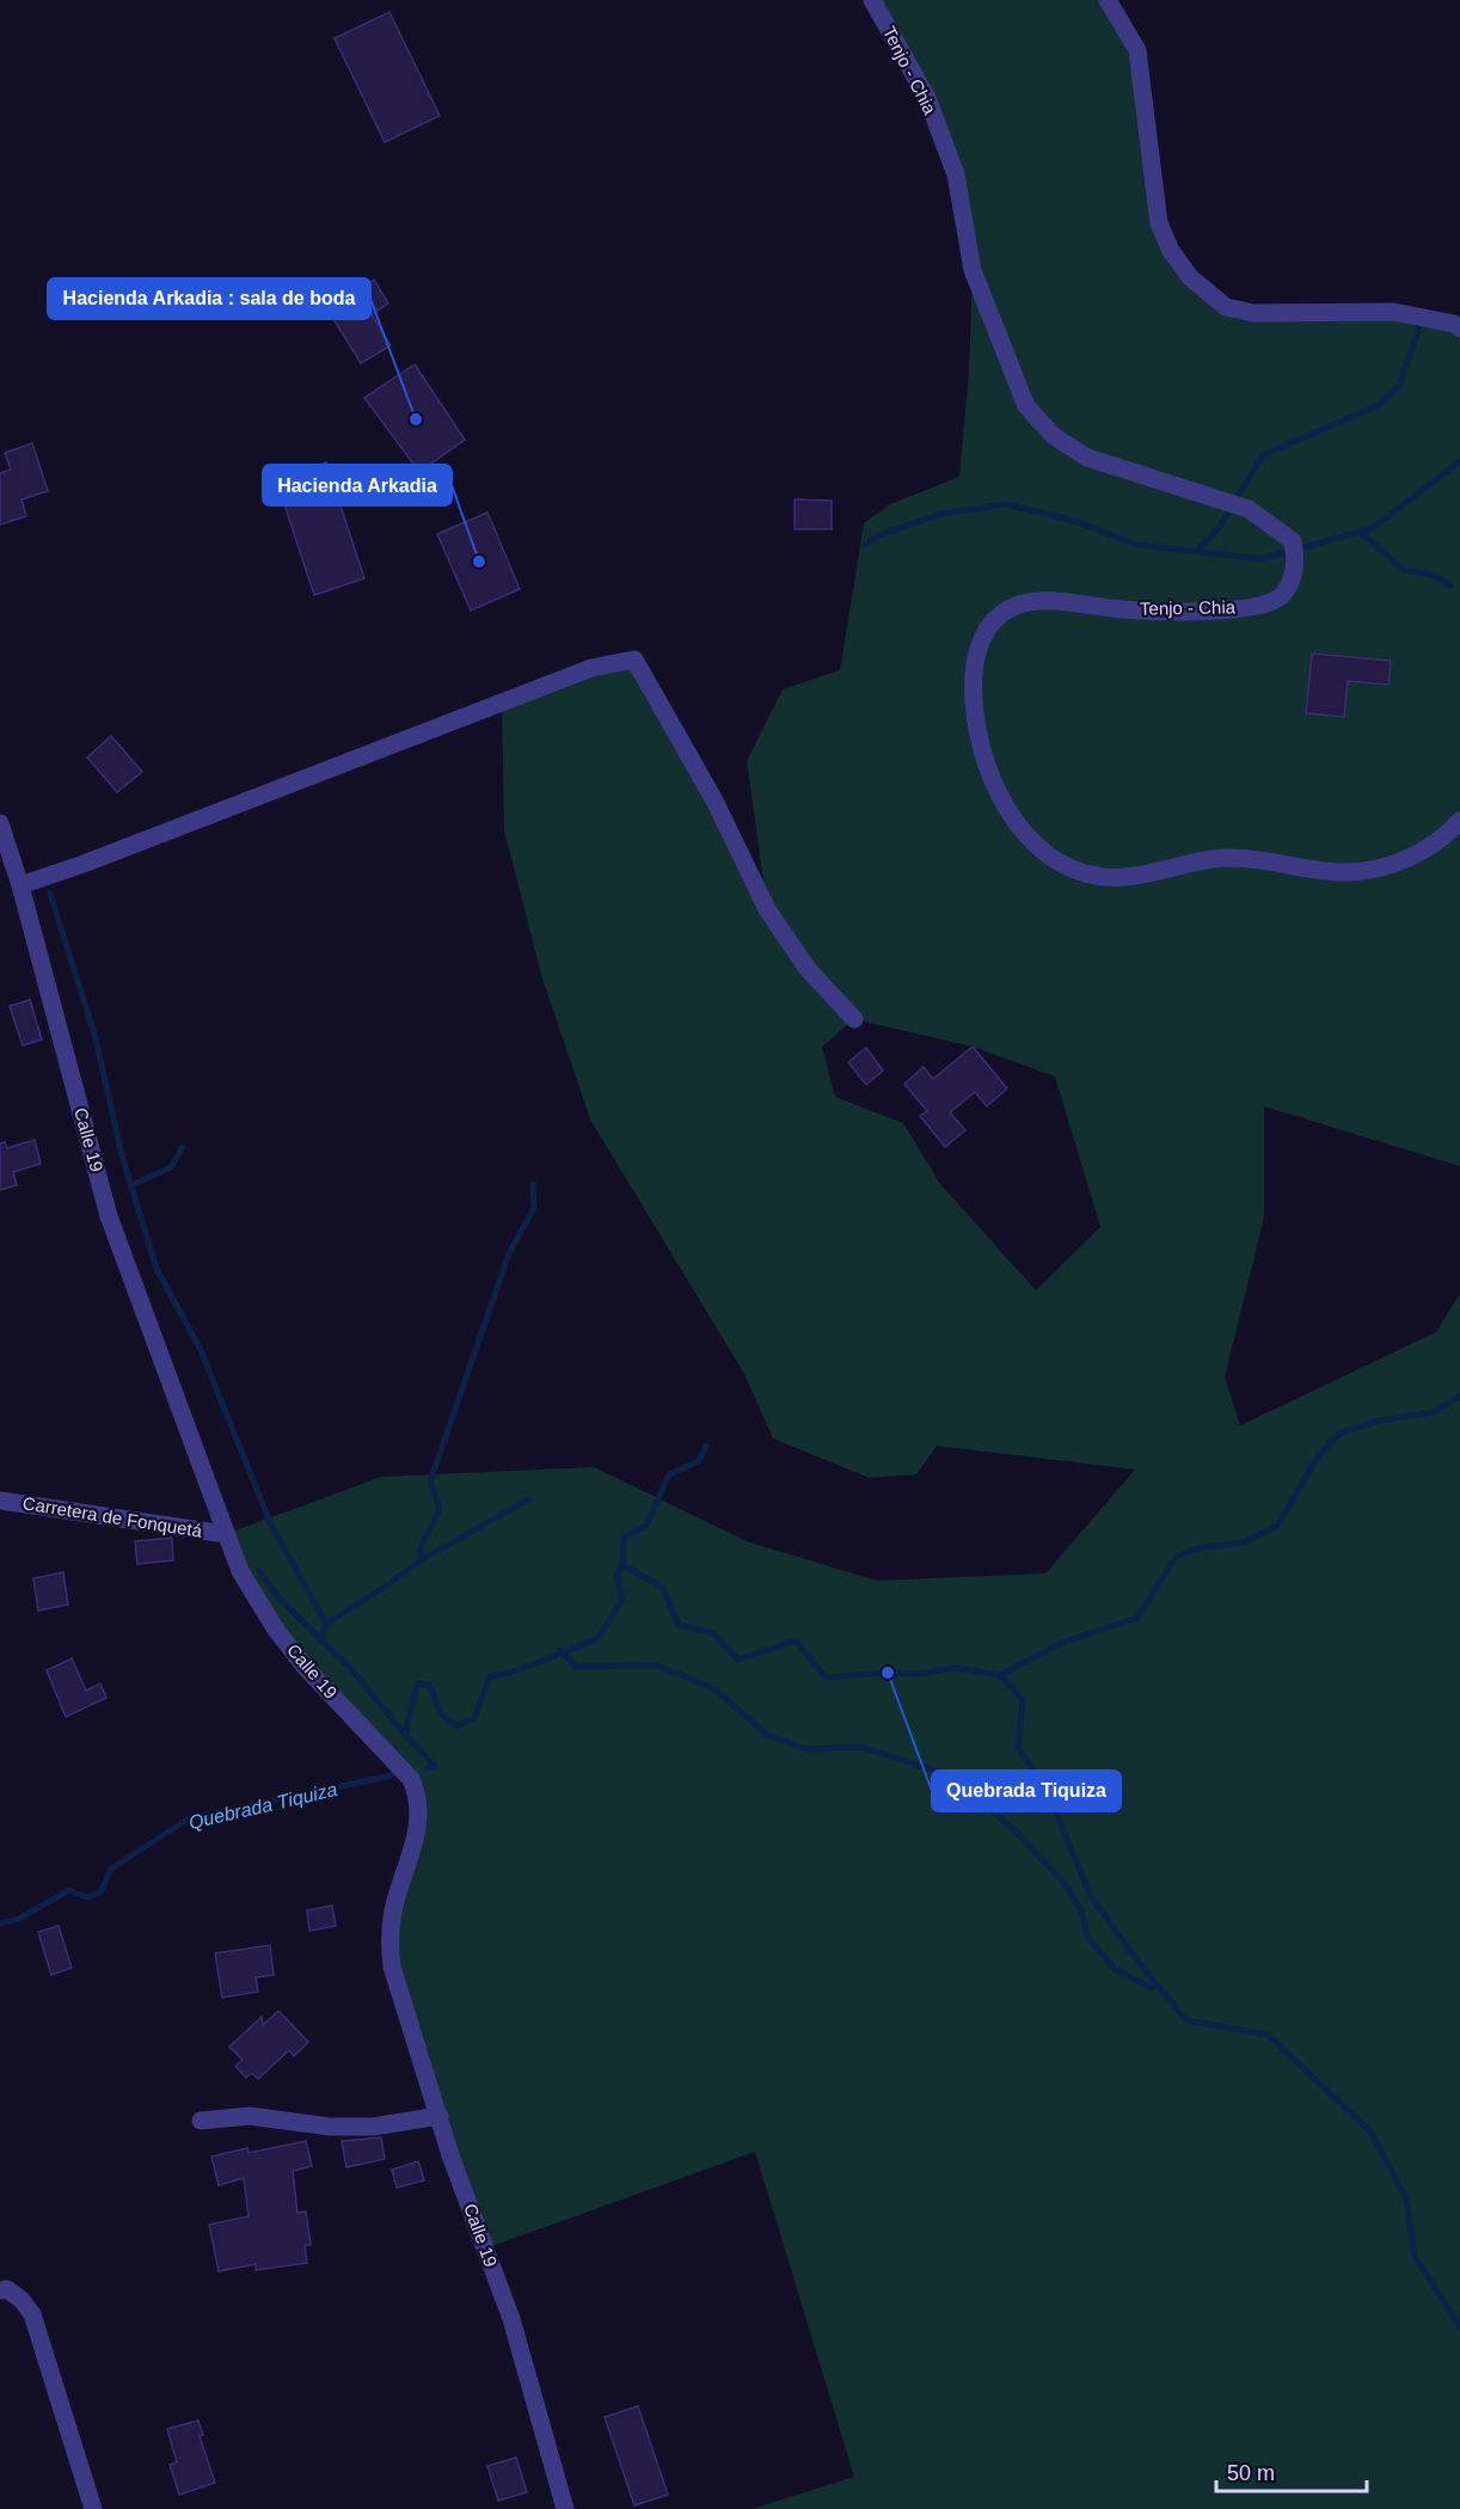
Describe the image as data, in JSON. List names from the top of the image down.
{
  "streets": {
    "street": ["Tenjo - Chia", "Calle 19", "Carretera de Fonquetá"]
  },
  "crossings": [
    ["Calle 19", "Carretera de Fonquetá"]
  ],
  "water": ["Quebrada Tiquiza"],
  "places": ["Hacienda Arkadia : sala de boda", "Hacienda Arkadia", "Quebrada Tiquiza"],
  "scale_bar": "50 m"
}
